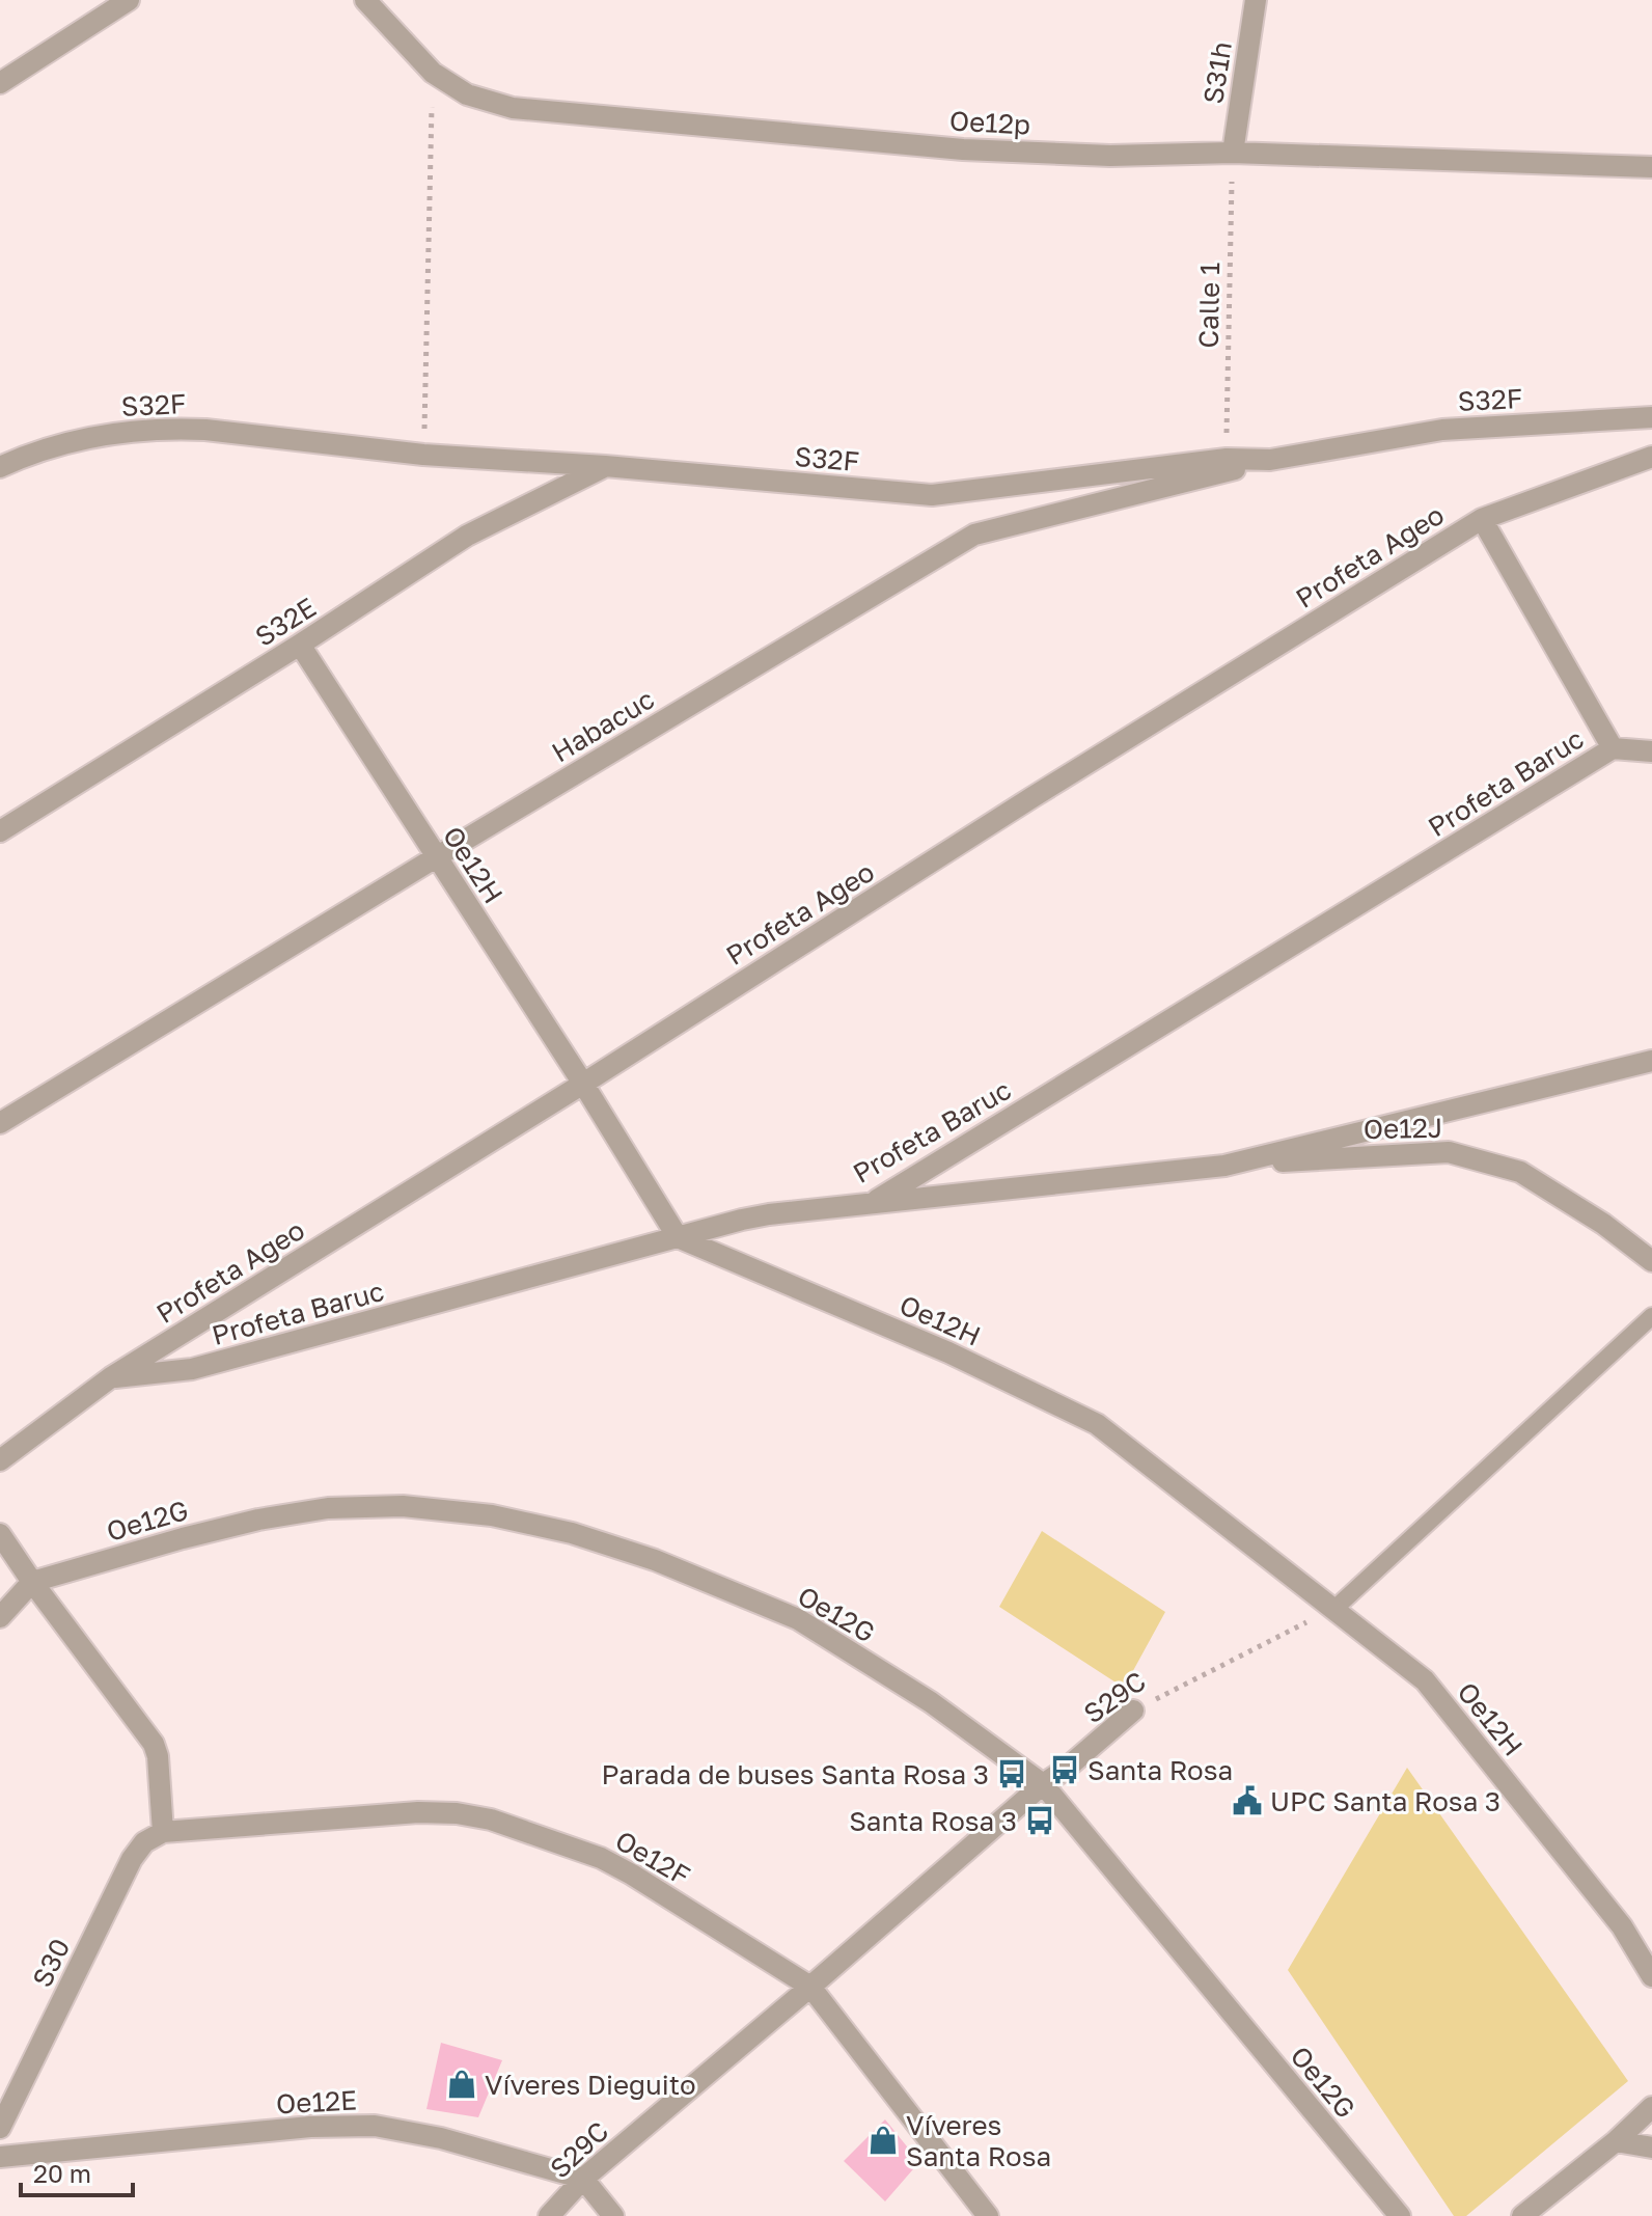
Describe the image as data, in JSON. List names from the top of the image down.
{
  "streets": {
    "street": [
      "S31h",
      "Oe12p",
      "S32F",
      "Profeta Ageo",
      "S32E",
      "Habacuc",
      "Profeta Baruc",
      "Oe12H",
      "Oe12J",
      "Oe12G",
      "S29C",
      "Oe12F",
      "S30",
      "Oe12E"
    ],
    "path": ["Calle 1"]
  },
  "crossings": [
    ["S31h", "Oe12p"],
    ["S31h", "Calle 1"],
    ["Oe12p", "Calle 1"],
    ["Calle 1", "S32F"],
    ["S32F", "S32E"],
    ["S32F", "Habacuc"],
    ["Profeta Ageo", "Profeta Baruc"],
    ["Profeta Ageo", "Oe12H"],
    ["S32E", "Oe12H"],
    ["Habacuc", "Oe12H"],
    ["Profeta Baruc", "Oe12H"],
    ["Oe12H", "S29C"],
    ["Oe12G", "S29C"],
    ["S29C", "Oe12F"],
    ["S29C", "Oe12E"],
    ["Oe12F", "S30"]
  ],
  "places": {
    "bus stop": ["Santa Rosa", "Parada de buses Santa Rosa 3", "Santa Rosa 3"],
    "public building": ["UPC Santa Rosa 3"],
    "shop": ["Víveres Dieguito", "Víveres Santa Rosa"]
  },
  "scale_bar": "20 m"
}
